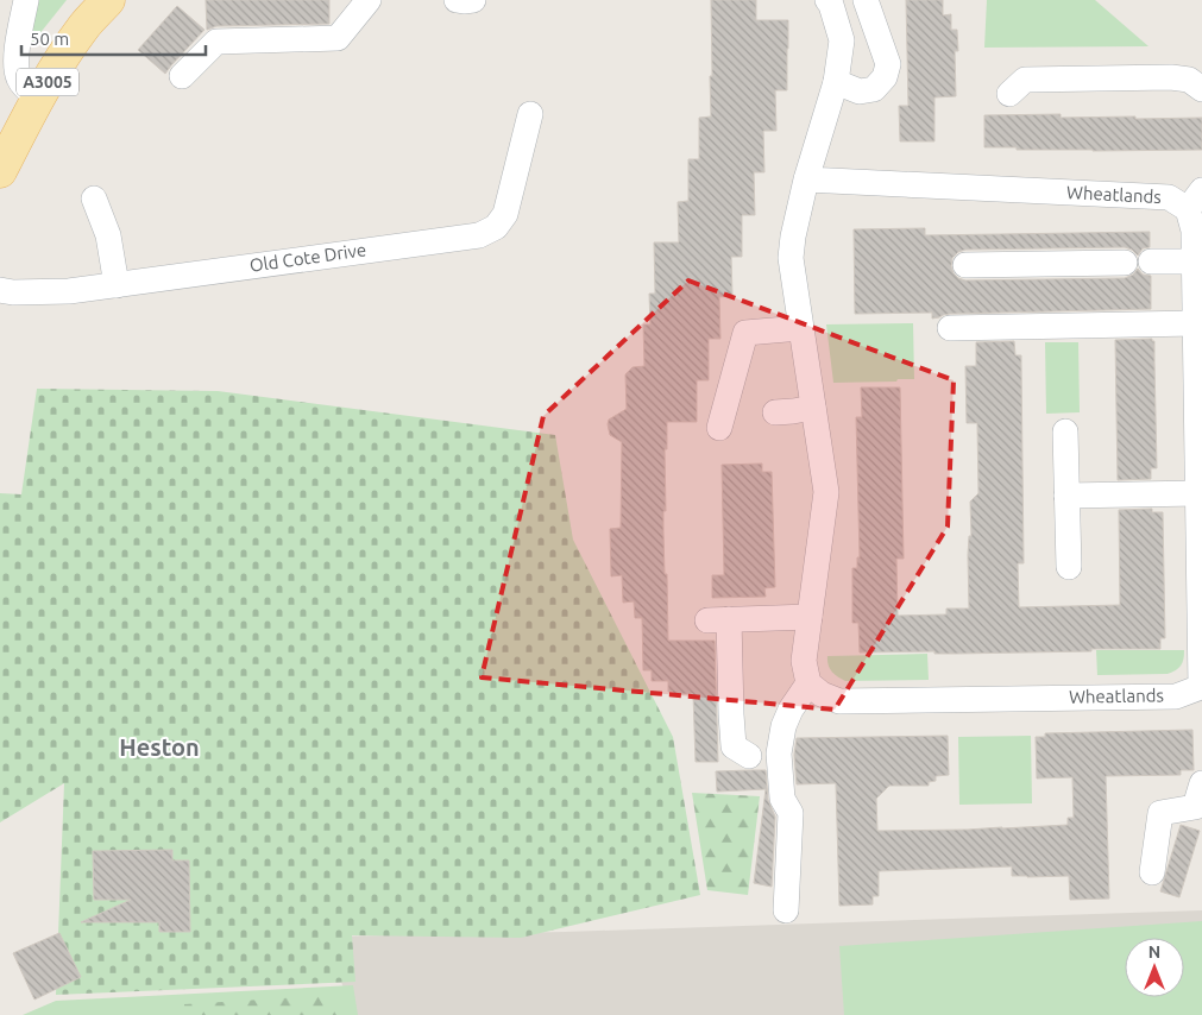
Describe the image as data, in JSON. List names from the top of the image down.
{
  "streets": {
    "main road": ["A3005"],
    "street": ["Wheatlands", "Old Cote Drive"]
  },
  "districts": ["Heston"],
  "scale_bar": "50 m",
  "north": "top"
}
